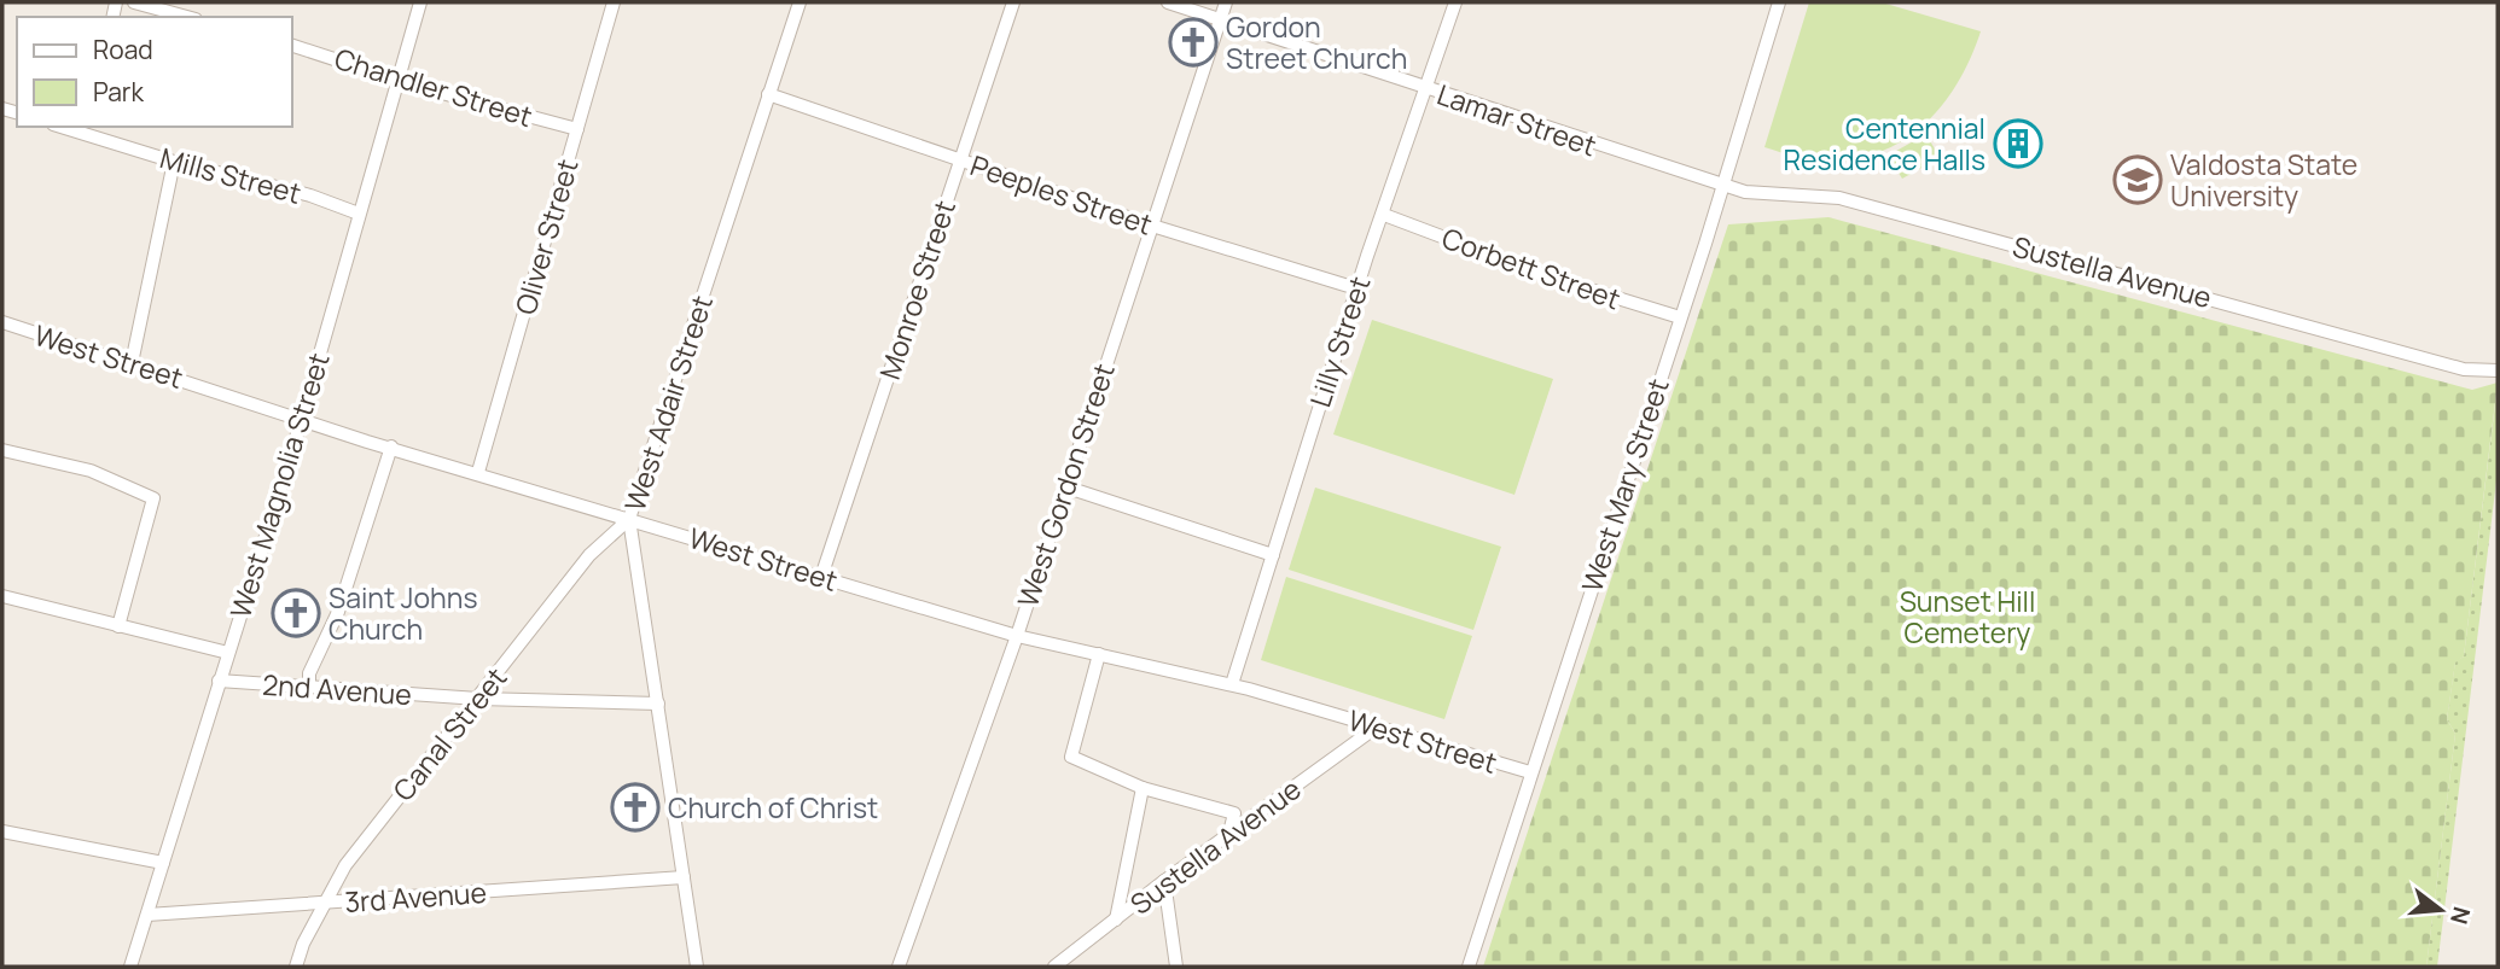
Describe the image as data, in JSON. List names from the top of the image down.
{
  "streets": {
    "street": [
      "Chandler Street",
      "Lamar Street",
      "Mills Street",
      "Peeples Street",
      "Oliver Street",
      "Corbett Street",
      "Sustella Avenue",
      "Monroe Street",
      "Lilly Street",
      "West Street",
      "West Adair Street",
      "West Magnolia Street",
      "West Gordon Street",
      "West Mary Street",
      "2nd Avenue",
      "Canal Street",
      "3rd Avenue"
    ]
  },
  "crossings": [
    ["Chandler Street", "Oliver Street"],
    ["Chandler Street", "West Magnolia Street"],
    ["Lamar Street", "Sustella Avenue"],
    ["Lamar Street", "Lilly Street"],
    ["Lamar Street", "West Gordon Street"],
    ["Lamar Street", "West Mary Street"],
    ["Mills Street", "West Magnolia Street"],
    ["Peeples Street", "Monroe Street"],
    ["Peeples Street", "Lilly Street"],
    ["Peeples Street", "West Adair Street"],
    ["Peeples Street", "West Gordon Street"],
    ["Oliver Street", "West Street"],
    ["Corbett Street", "Lilly Street"],
    ["Corbett Street", "West Mary Street"],
    ["Sustella Avenue", "West Street"],
    ["Sustella Avenue", "West Mary Street"],
    ["Monroe Street", "West Street"],
    ["Lilly Street", "West Street"],
    ["West Street", "West Adair Street"],
    ["West Street", "West Magnolia Street"],
    ["West Street", "West Gordon Street"],
    ["West Street", "West Mary Street"],
    ["West Street", "Canal Street"],
    ["West Adair Street", "2nd Avenue"],
    ["West Adair Street", "Canal Street"],
    ["West Adair Street", "3rd Avenue"],
    ["West Magnolia Street", "2nd Avenue"],
    ["West Magnolia Street", "3rd Avenue"],
    ["2nd Avenue", "Canal Street"],
    ["Canal Street", "3rd Avenue"]
  ],
  "parks": ["Sunset Hill Cemetery"],
  "places": {
    "church": ["Gordon Street Church", "Saint Johns Church", "Church of Christ"],
    "building": ["Centennial Residence Halls"],
    "school or university": ["Valdosta State University"]
  },
  "legend": ["Road", "Park"],
  "north": "right"
}
